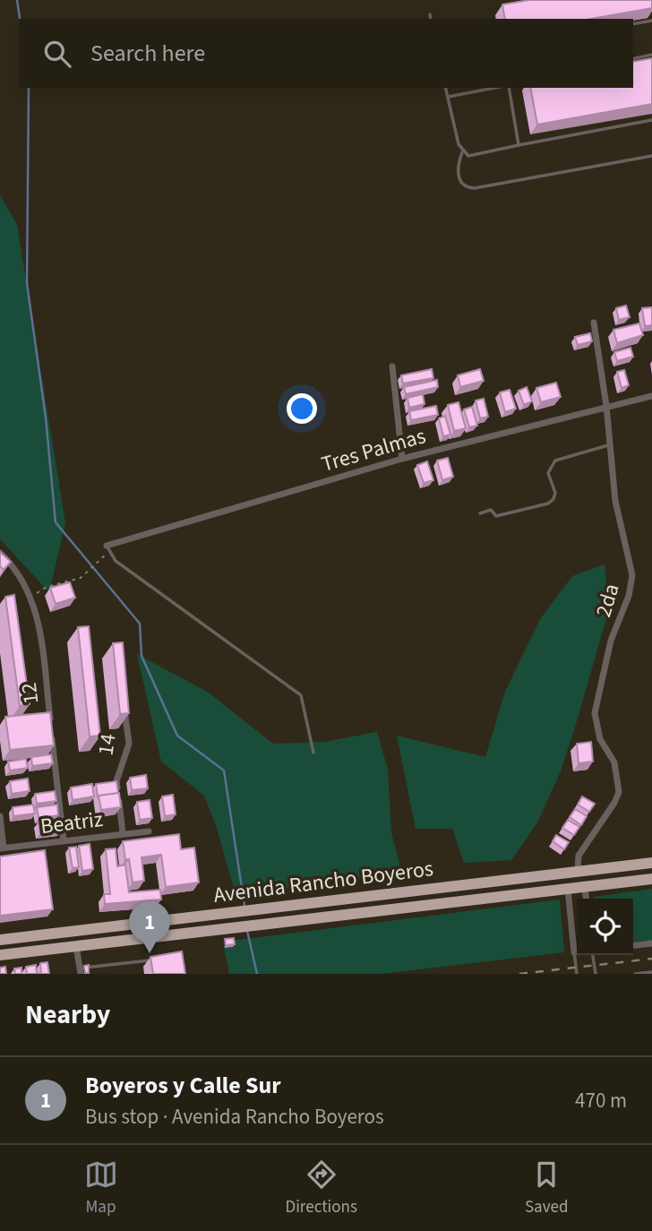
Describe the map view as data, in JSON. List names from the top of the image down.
{
  "streets": {
    "highway": ["Avenida Rancho Boyeros"],
    "street": [
      "Tres Palmas",
      "2da",
      "12",
      "14",
      "Beatriz"
    ]
  },
  "crossings": [
    ["Tres Palmas", "2da"],
    ["2da", "Avenida Rancho Boyeros"],
    ["12", "Beatriz"],
    ["14", "Beatriz"]
  ],
  "page": {
    "search": "Search here",
    "pins": "1",
    "heading": "Nearby",
    "list": [
      {
        "mark": "1",
        "name": "Boyeros y Calle Sur",
        "note": "Bus stop · Avenida Rancho Boyeros",
        "value": "470 m"
      }
    ],
    "nav": ["Map", "Directions", "Saved"]
  }
}
